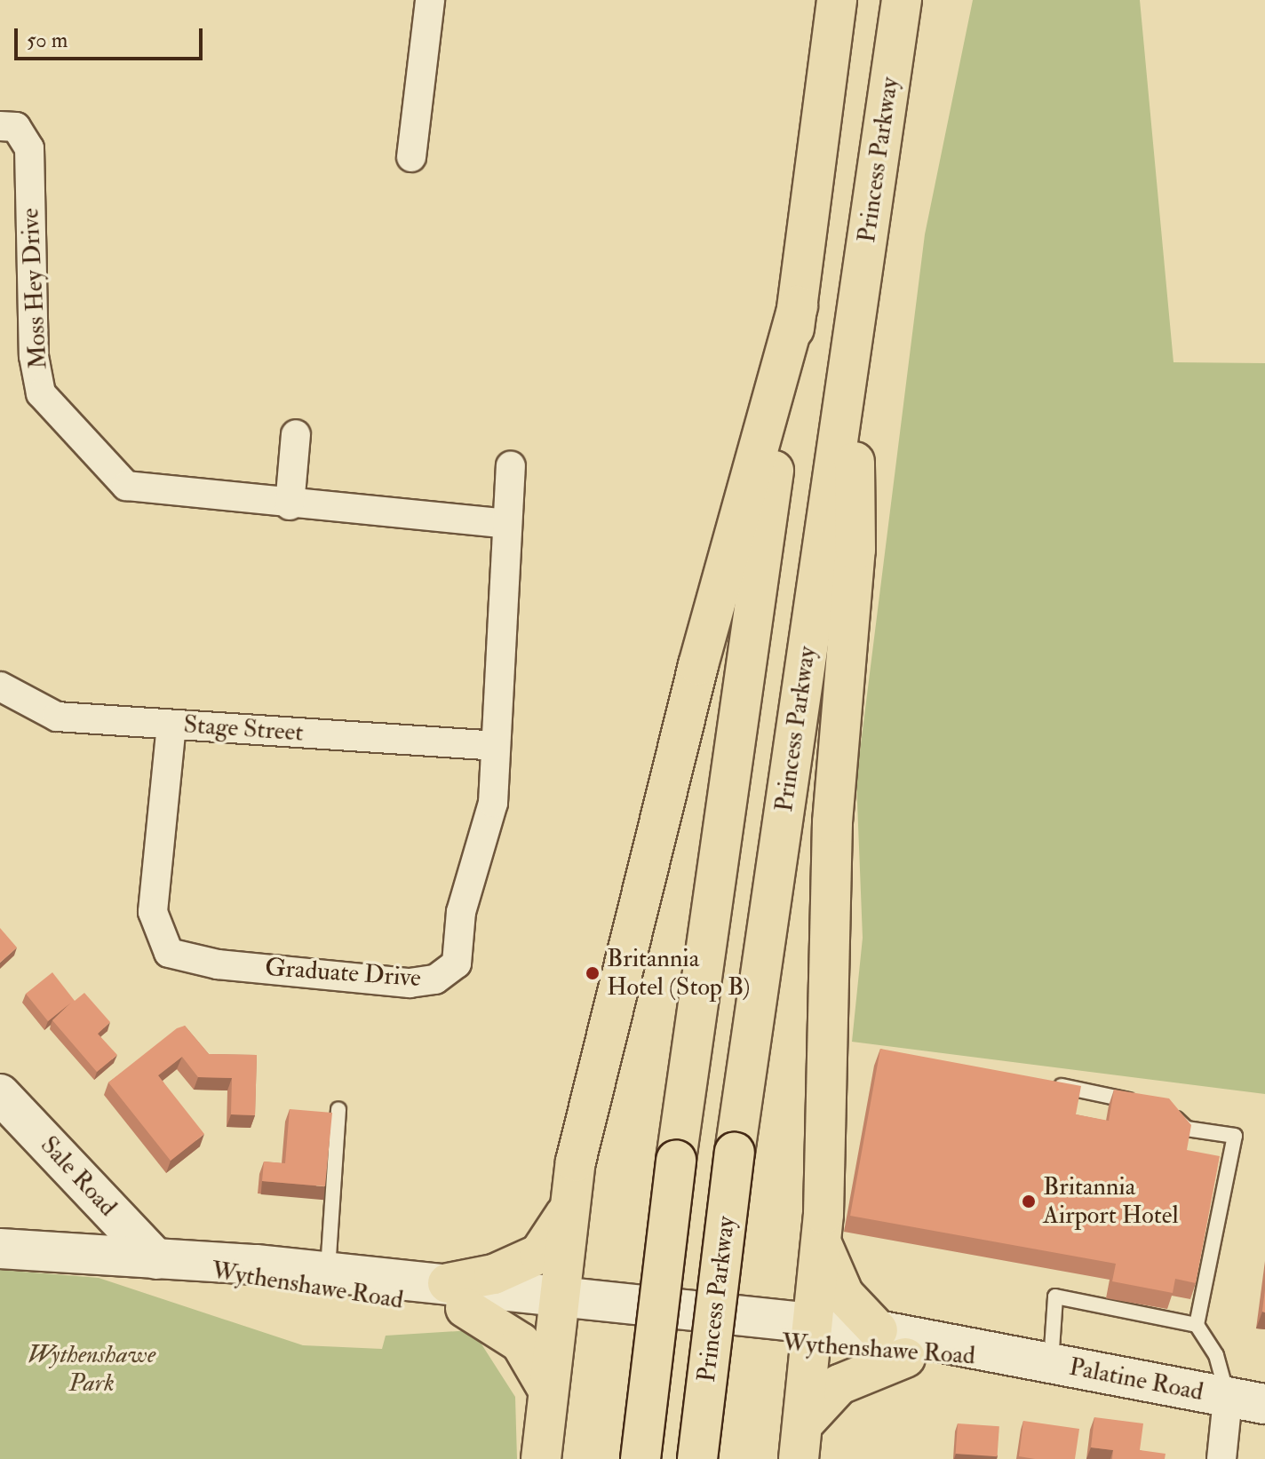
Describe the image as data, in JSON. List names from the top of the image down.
{
  "streets": {
    "highway": ["Princess Parkway"],
    "main road": ["Sale Road", "Wythenshawe Road", "Palatine Road"],
    "street": ["Moss Hey Drive", "Stage Street", "Graduate Drive"]
  },
  "crossings": [
    ["Moss Hey Drive", "Graduate Drive"],
    ["Stage Street", "Graduate Drive"],
    ["Sale Road", "Wythenshawe Road"],
    ["Wythenshawe Road", "Palatine Road"]
  ],
  "parks": ["Wythenshawe Park"],
  "places": ["Britannia Hotel (Stop B)", "Britannia Airport Hotel"],
  "scale_bar": "50 m"
}
